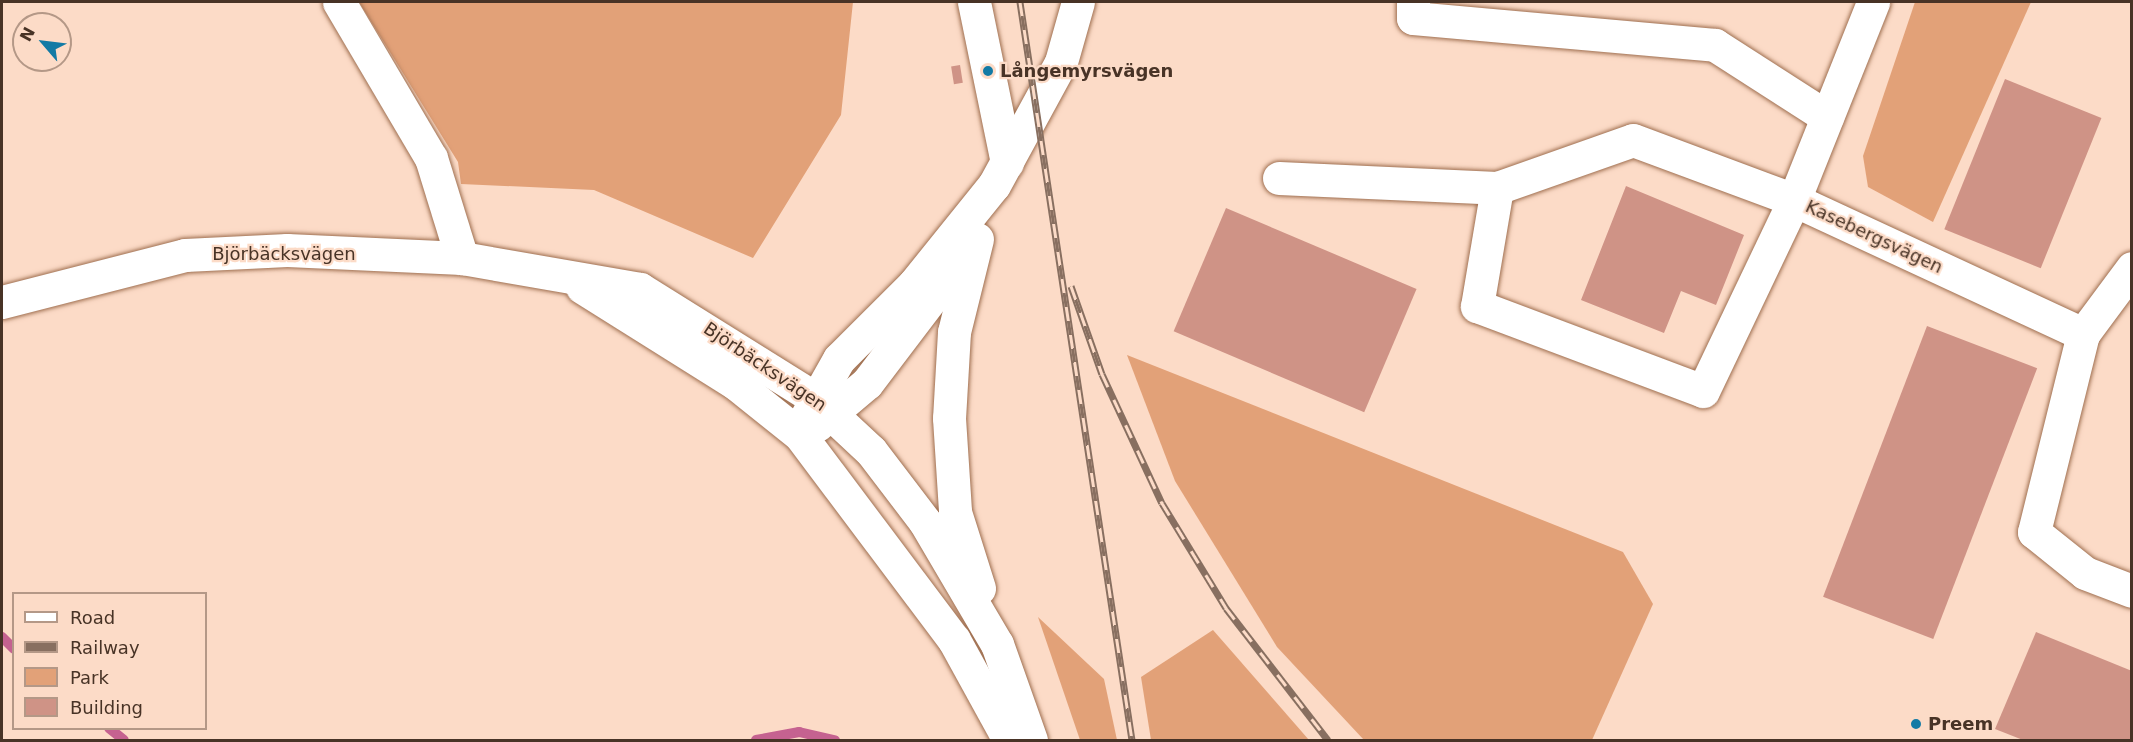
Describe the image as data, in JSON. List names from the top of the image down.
{
  "streets": {
    "street": ["Kasebergsvägen", "Björbäcksvägen"]
  },
  "places": ["Långemyrsvägen", "Preem"],
  "legend": [
    "Road",
    "Railway",
    "Park",
    "Building"
  ],
  "north": "top left"
}
